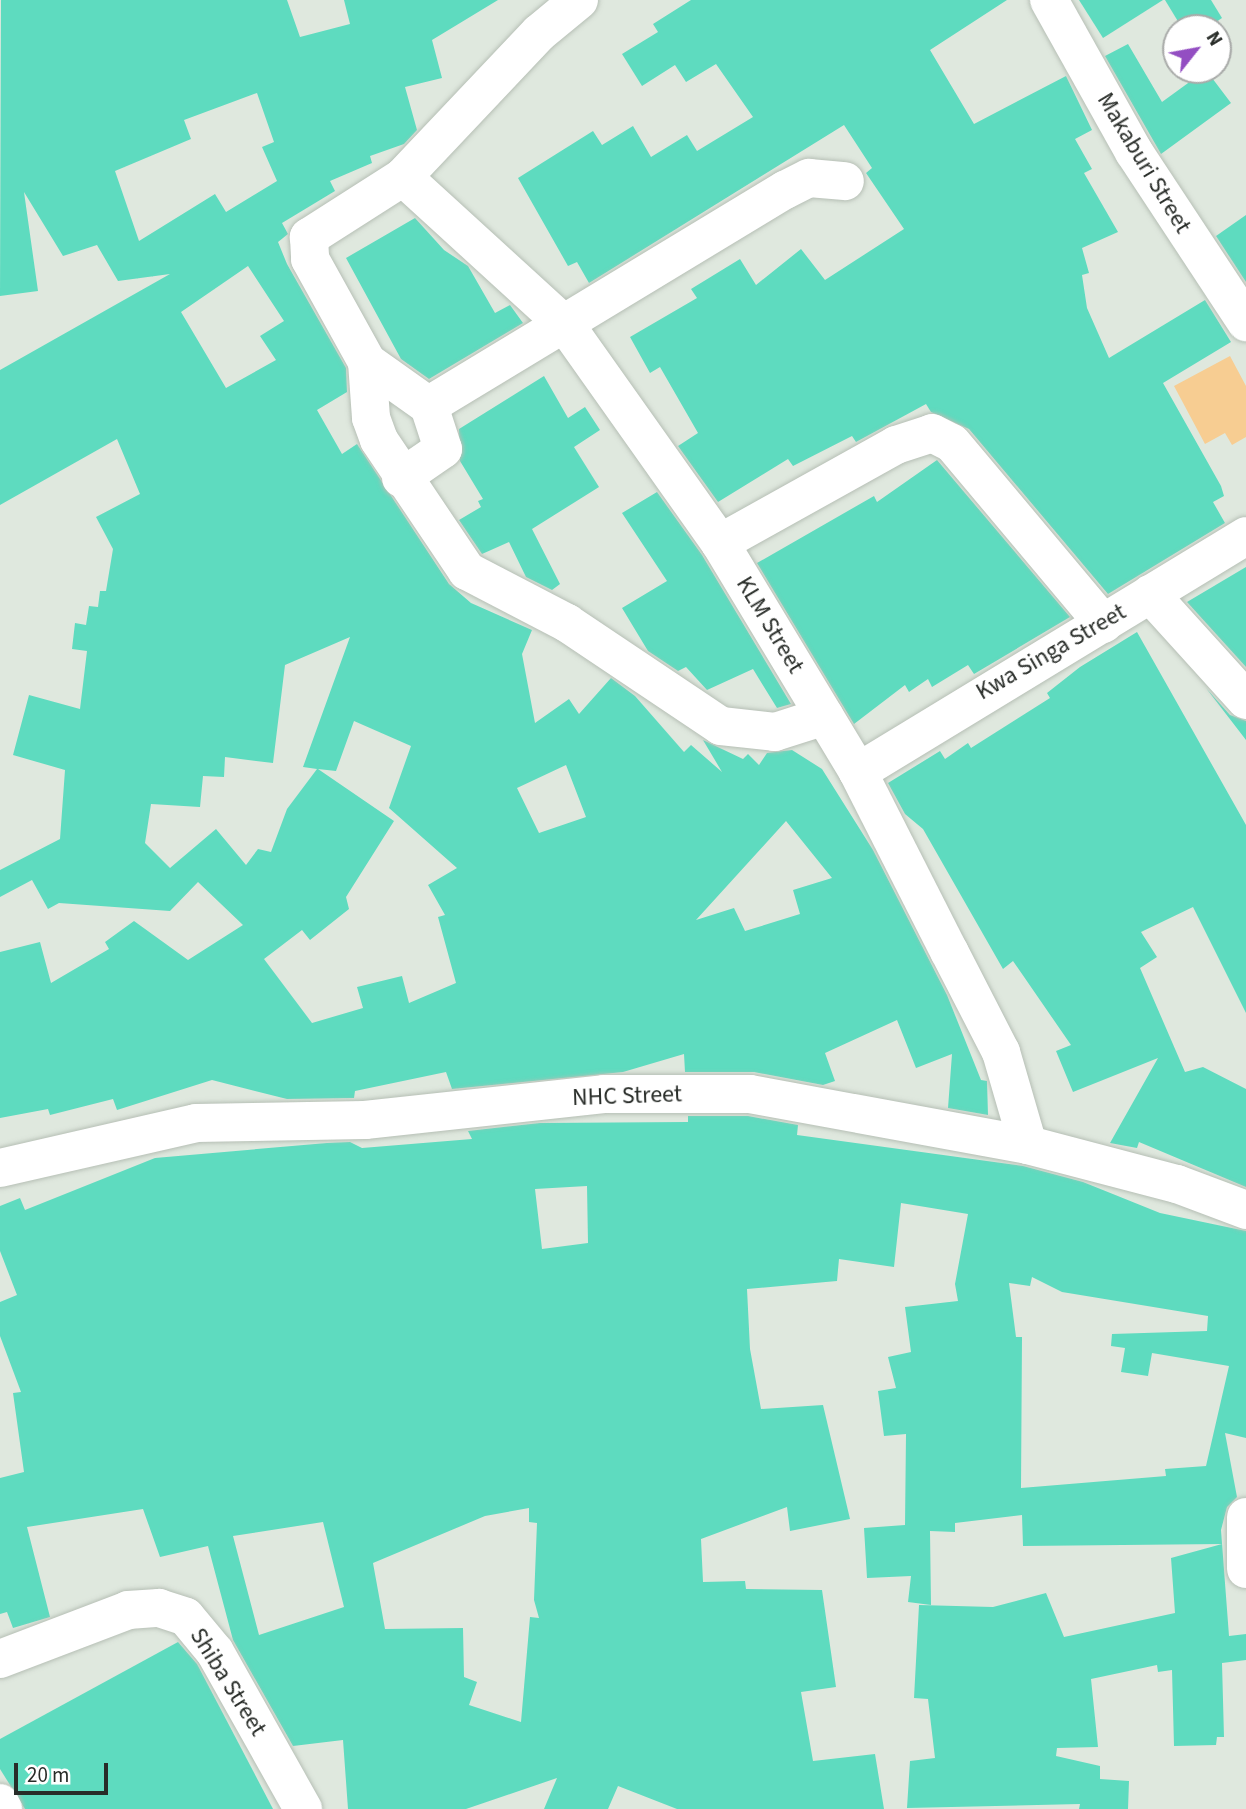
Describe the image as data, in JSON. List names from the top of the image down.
{
  "streets": {
    "street": [
      "Makaburi Street",
      "KLM Street",
      "Kwa Singa Street",
      "NHC Street",
      "Shiba Street"
    ]
  },
  "crossings": [
    ["KLM Street", "Kwa Singa Street"],
    ["KLM Street", "NHC Street"]
  ],
  "scale_bar": "20 m",
  "north": "top right"
}
